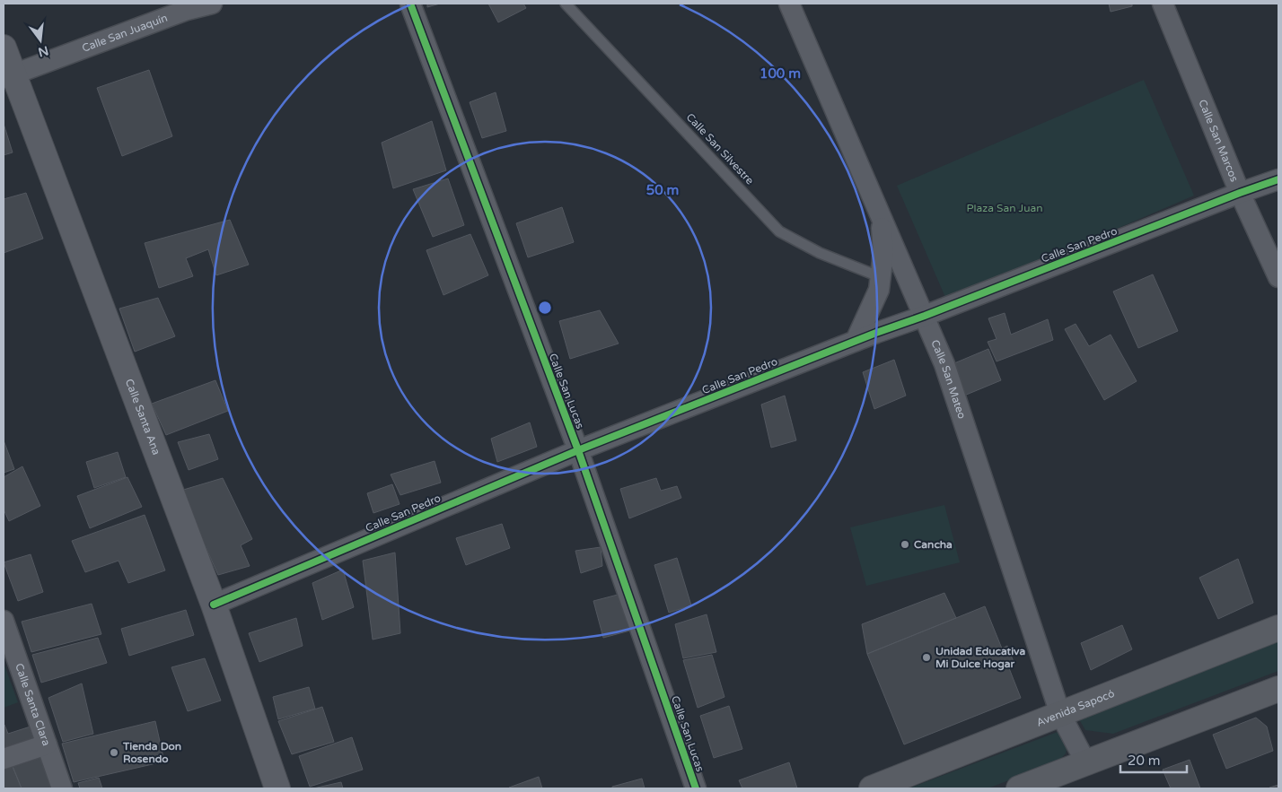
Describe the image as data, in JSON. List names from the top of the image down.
{
  "streets": {
    "main road": ["Avenida Sapocó"],
    "street": [
      "Calle San Juaquín",
      "Calle San Marcos",
      "Calle San Pedro",
      "Calle San Mateo",
      "Calle San Lucas",
      "Calle Santa Ana",
      "Calle Santa Clara"
    ],
    "lane": ["Calle San Silvestre"]
  },
  "crossings": [
    ["Calle San Juaquín", "Calle Santa Ana"],
    ["Calle San Marcos", "Calle San Pedro"],
    ["Calle San Pedro", "Calle San Mateo"],
    ["Calle San Pedro", "Calle San Lucas"],
    ["Calle San Pedro", "Calle Santa Ana"],
    ["Calle San Mateo", "Avenida Sapocó"]
  ],
  "parks": ["Plaza San Juan"],
  "places": ["Cancha", "Unidad Educativa Mi Dulce Hogar", "Tienda Don Rosendo"],
  "scale_bar": "20 m",
  "north": "bottom",
  "rings": ["100 m", "50 m"]
}
